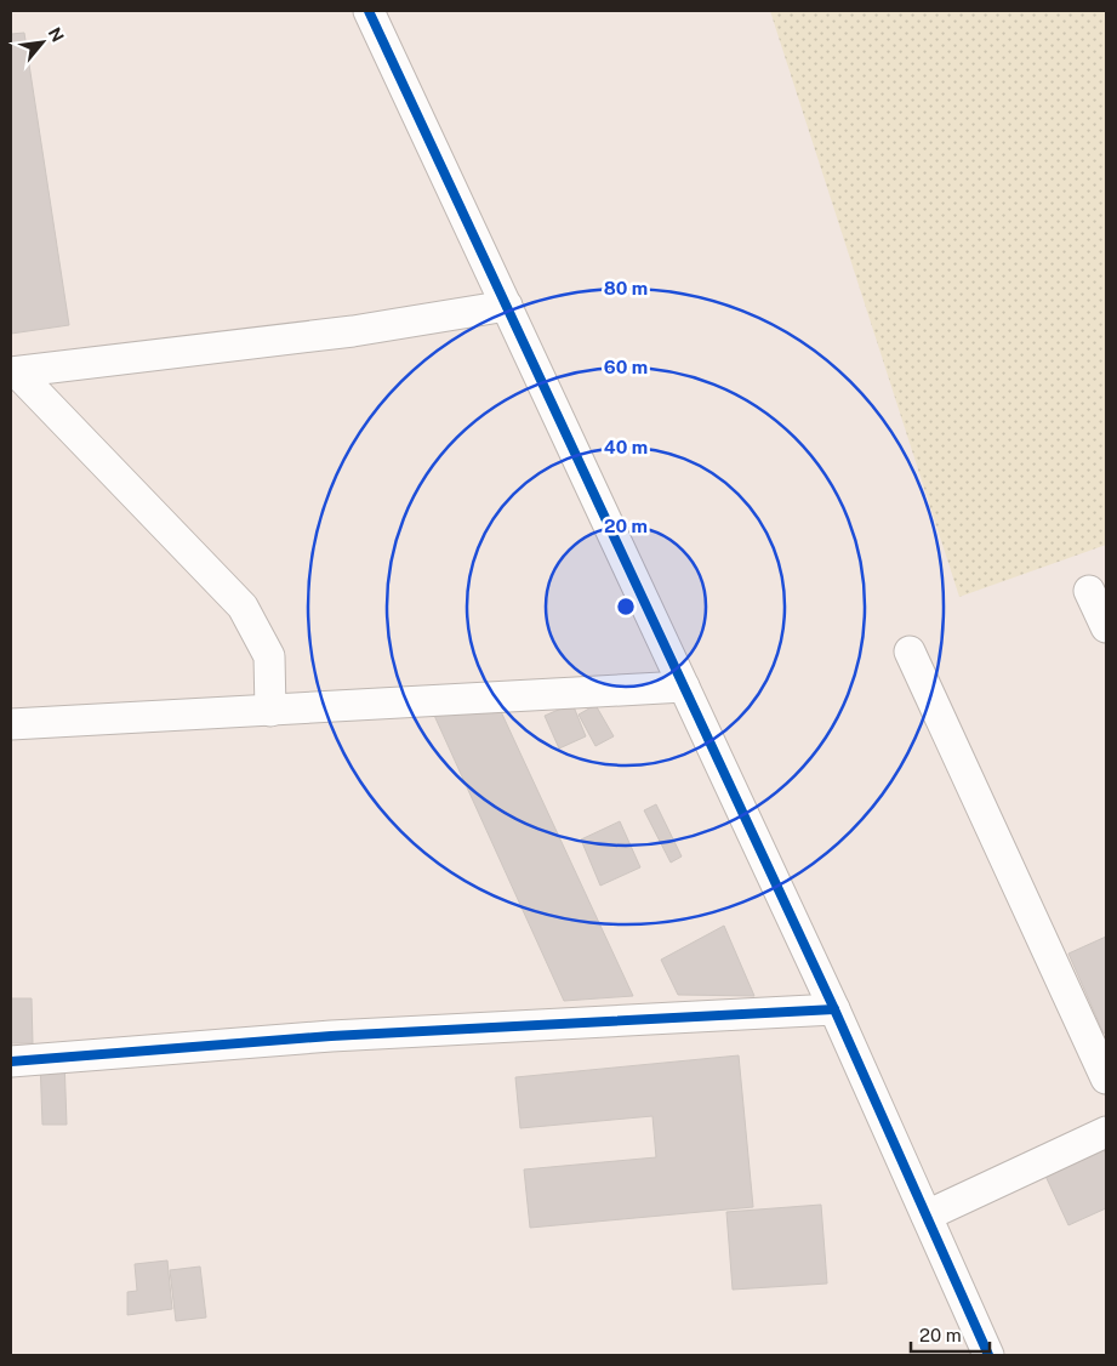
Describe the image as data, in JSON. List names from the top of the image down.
{
  "scale_bar": "20 m",
  "north": "top right",
  "rings": [
    "80 m",
    "60 m",
    "40 m",
    "20 m"
  ]
}
